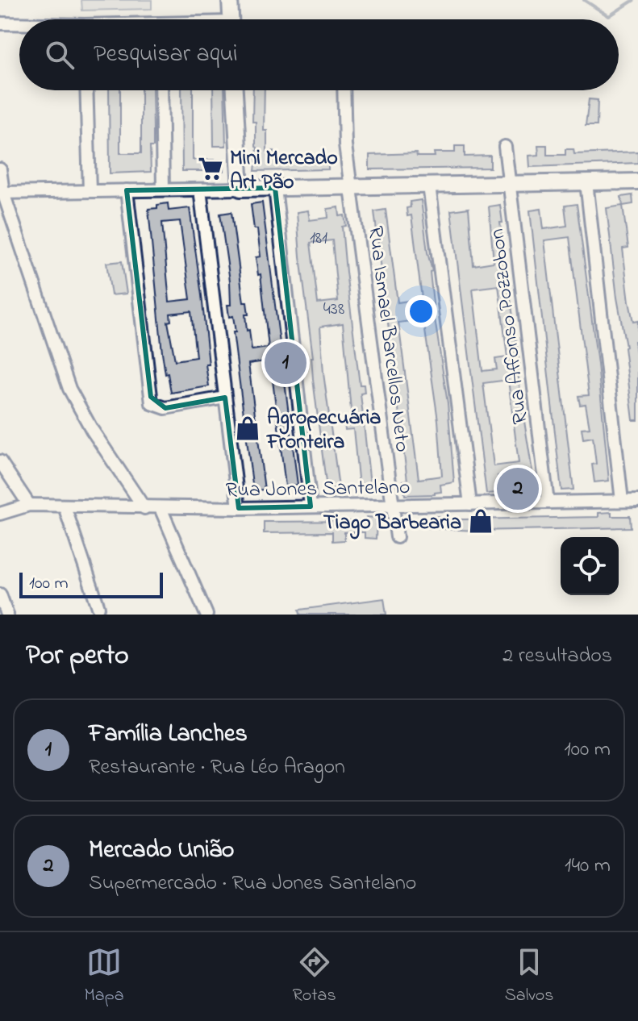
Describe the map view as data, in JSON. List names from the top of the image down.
{
  "streets": {
    "street": ["Rua Affonso Pozzobon", "Rua Ismael Barcellos Neto", "Rua Jones Santelano"]
  },
  "crossings": [
    ["Rua Affonso Pozzobon", "Rua Jones Santelano"],
    ["Rua Ismael Barcellos Neto", "Rua Jones Santelano"]
  ],
  "places": {
    "supermarket": ["Mini Mercado Art Pão"],
    "shop": ["Agropecuária Fronteira", "Tiago Barbearia"]
  },
  "house_numbers": ["181", "438"],
  "scale_bar": "100 m",
  "page": {
    "search": "Pesquisar aqui",
    "pins": ["1", "2"],
    "scale": "100 m",
    "heading": ["Por perto", "2 resultados"],
    "list": [
      {
        "mark": "1",
        "name": "Família Lanches",
        "note": "Restaurante · Rua Léo Aragon",
        "value": "100 m"
      },
      {
        "mark": "2",
        "name": "Mercado União",
        "note": "Supermercado · Rua Jones Santelano",
        "value": "140 m"
      }
    ],
    "nav": ["Mapa", "Rotas", "Salvos"]
  }
}
